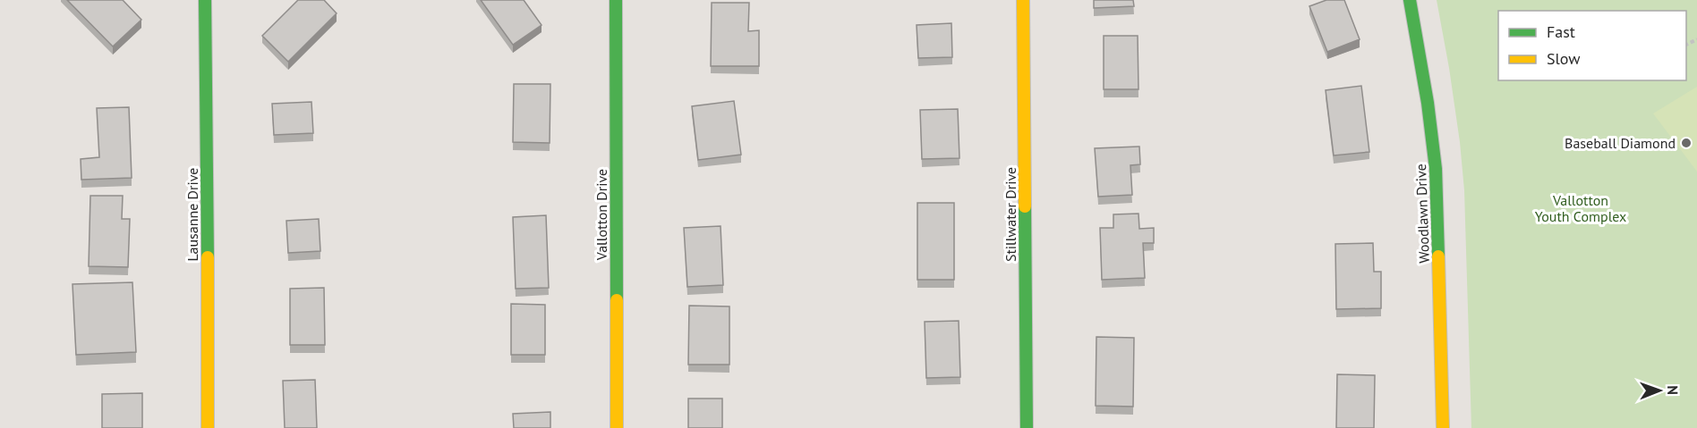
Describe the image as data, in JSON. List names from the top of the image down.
{
  "streets": {
    "street": [
      "Woodlawn Drive",
      "Lausanne Drive",
      "Vallotton Drive",
      "Stillwater Drive"
    ]
  },
  "parks": ["Vallotton Youth Complex"],
  "places": ["Baseball Diamond"],
  "legend": ["Fast", "Slow"],
  "north": "right"
}
